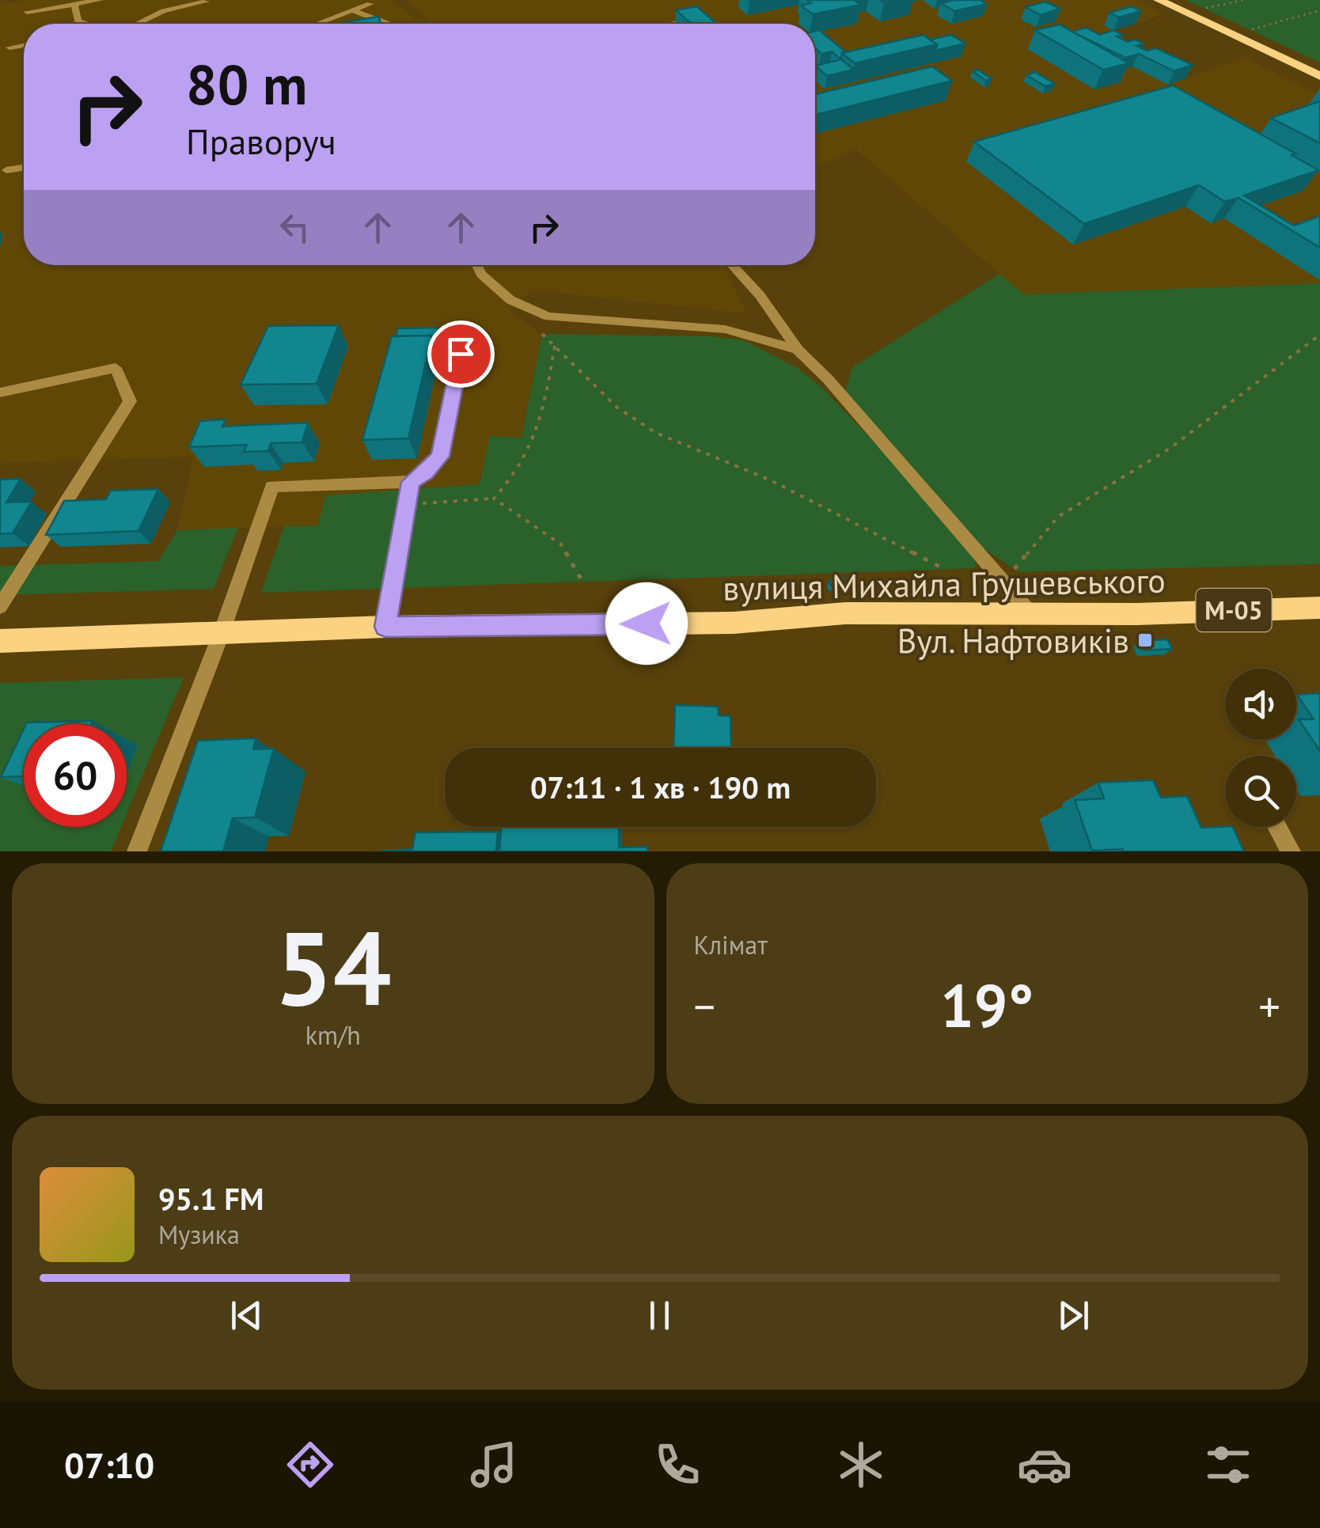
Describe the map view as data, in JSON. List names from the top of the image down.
{
  "streets": {
    "main road": ["вулиця Михайла Грушевського", "М-05"]
  },
  "places": {
    "transit": ["Вул. Нафтовиків"]
  },
  "page": {
    "turn": ["80 m", "Праворуч"],
    "limit": "60",
    "trip": "07:11 · 1 хв · 190 m",
    "tile": [
      ["54", "km/h"],
      "Клімат"
    ],
    "heat": ["−", "19°", "+"],
    "song": ["95.1 FM", "Музика"],
    "tabs": "07:10"
  }
}
